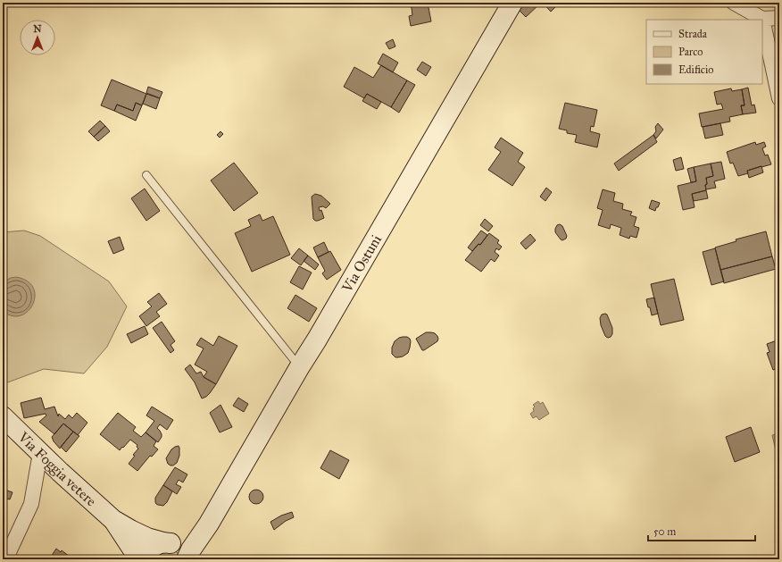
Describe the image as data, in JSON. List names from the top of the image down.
{
  "streets": {
    "main road": ["Via Ostuni", "Via Foggia vetere"]
  },
  "legend": ["Strada", "Parco", "Edificio"],
  "scale_bar": "50 m",
  "north": "top"
}
